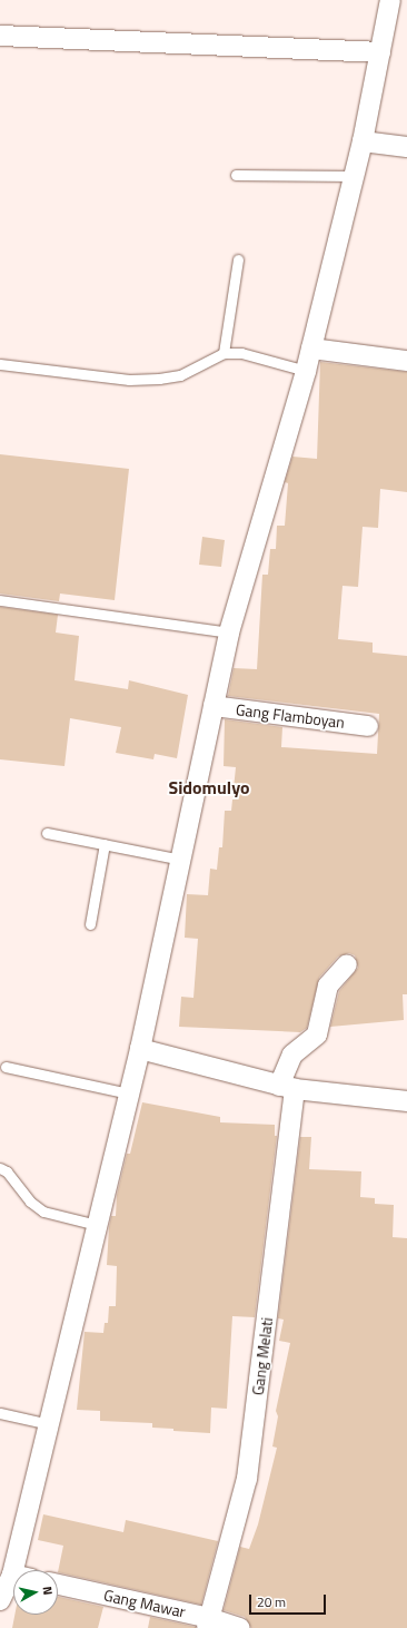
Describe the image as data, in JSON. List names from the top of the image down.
{
  "streets": {
    "street": ["Gang Flamboyan", "Gang Melati", "Gang Mawar"]
  },
  "crossings": [
    ["Gang Melati", "Gang Mawar"]
  ],
  "districts": ["Sidomulyo"],
  "scale_bar": "20 m",
  "north": "right"
}
